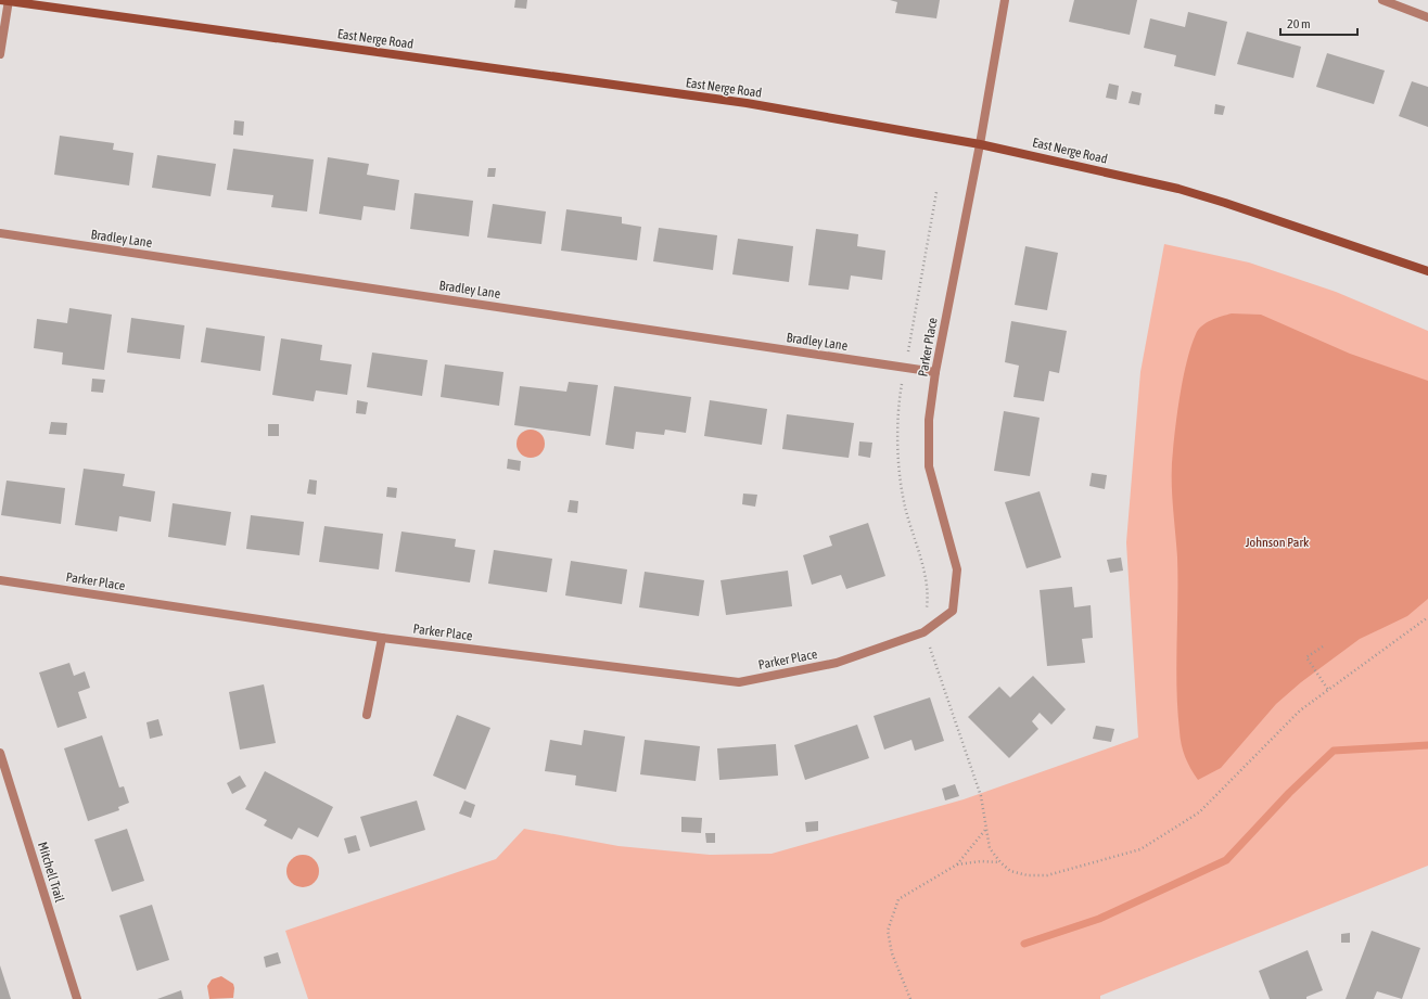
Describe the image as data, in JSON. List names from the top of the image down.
{
  "streets": {
    "main road": ["East Nerge Road"],
    "street": ["Bradley Lane", "Parker Place", "Mitchell Trail"]
  },
  "crossings": [
    ["East Nerge Road", "Parker Place"],
    ["Bradley Lane", "Parker Place"]
  ],
  "parks": ["Johnson Park"],
  "scale_bar": "20 m"
}
